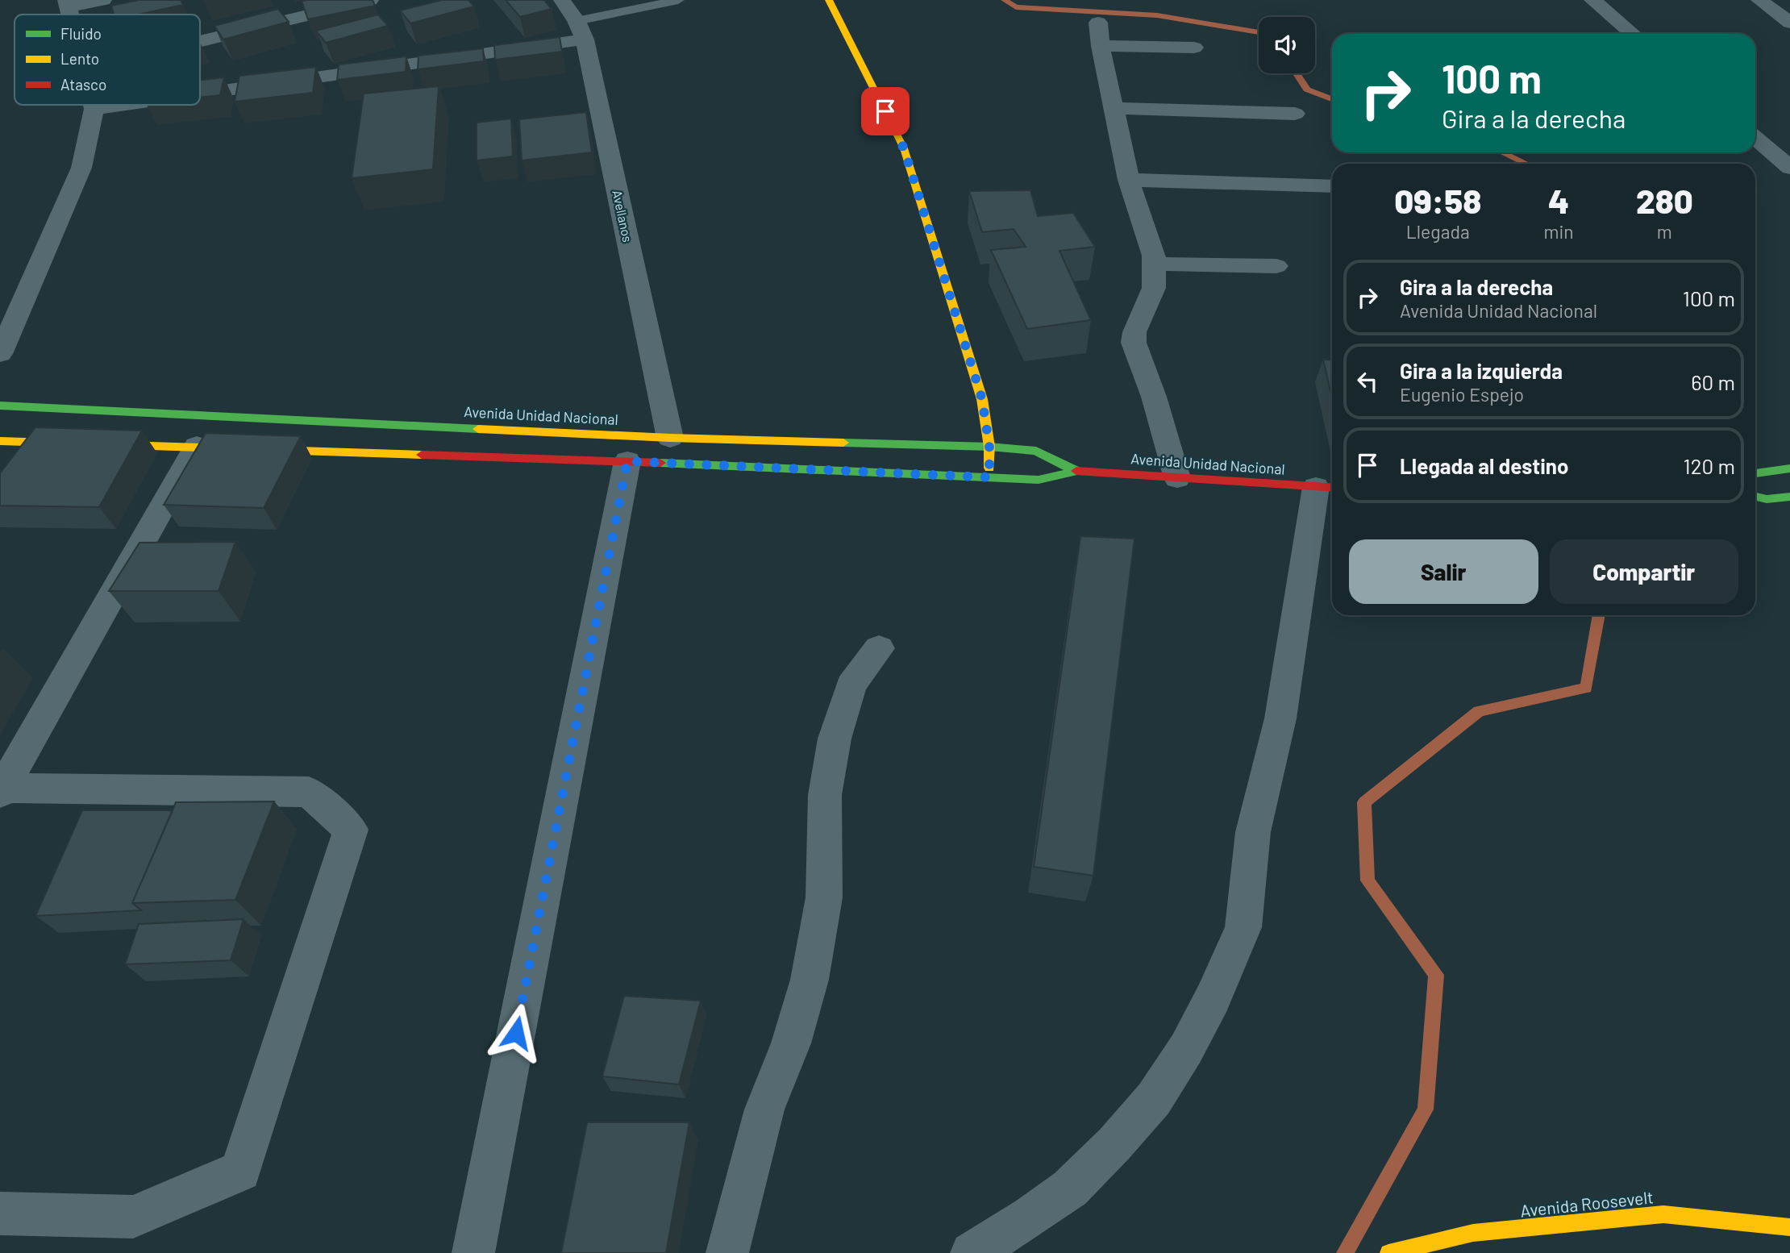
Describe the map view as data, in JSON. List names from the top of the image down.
{
  "streets": {
    "main road": ["Avenida Unidad Nacional", "Avenida Roosevelt"],
    "street": ["Avellanos"]
  },
  "crossings": [
    ["Avellanos", "Avenida Unidad Nacional"]
  ],
  "legend": ["Fluido", "Lento", "Atasco"],
  "page": {
    "turn": ["100 m", "Gira a la derecha"],
    "eta": [
      "09:58",
      "Llegada",
      "4",
      "min",
      "280",
      "m"
    ],
    "list": [
      {
        "name": "Gira a la derecha",
        "note": "Avenida Unidad Nacional",
        "value": "100 m"
      },
      {
        "name": "Gira a la izquierda",
        "note": "Eugenio Espejo",
        "value": "60 m"
      },
      {
        "name": "Llegada al destino",
        "value": "120 m"
      }
    ],
    "buttons": ["Salir", "Compartir"]
  }
}
